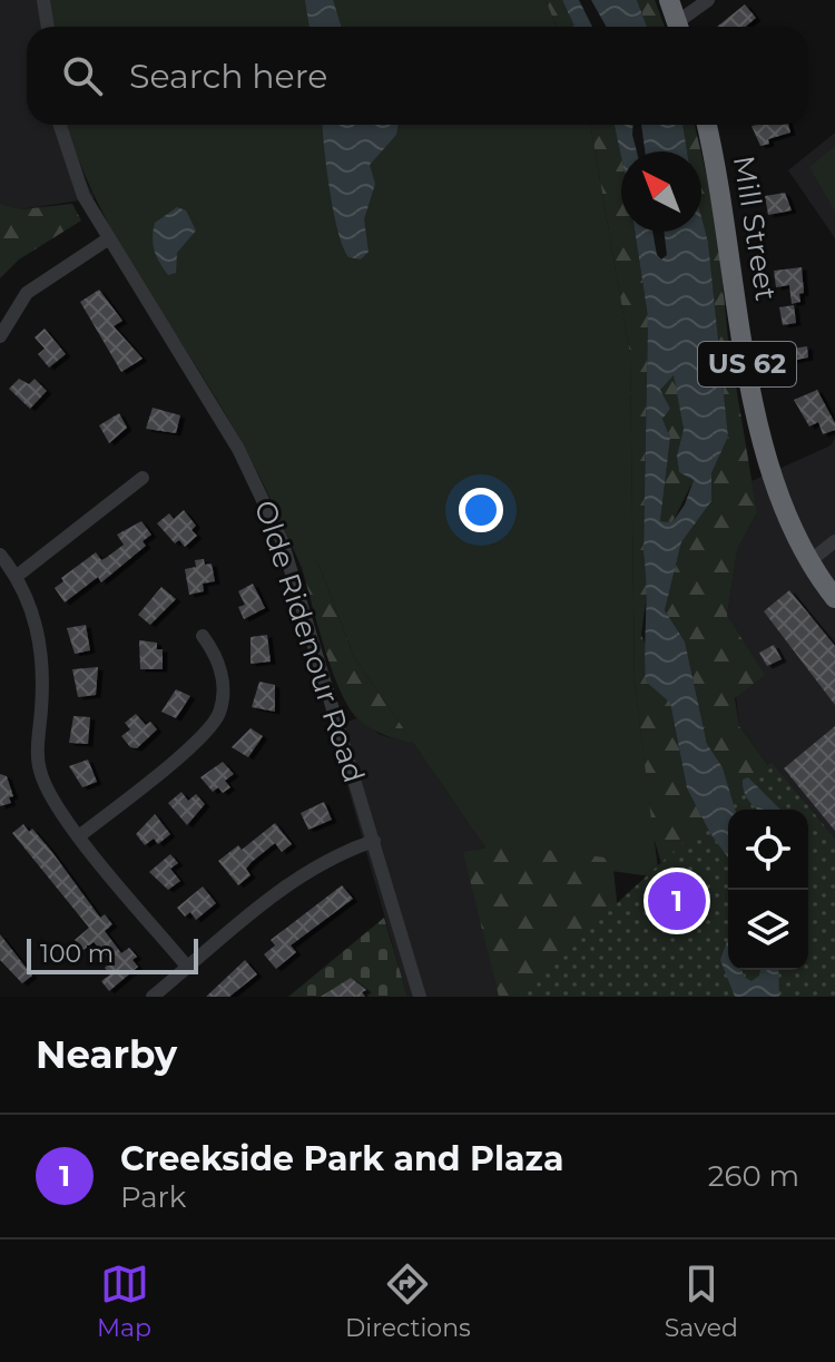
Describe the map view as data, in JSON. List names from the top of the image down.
{
  "streets": {
    "highway": ["Mill Street", "US 62"],
    "street": ["Olde Ridenour Road"]
  },
  "scale_bar": "100 m",
  "north": "top left",
  "page": {
    "search": "Search here",
    "pins": "1",
    "scale": "100 m",
    "heading": "Nearby",
    "list": [
      {
        "mark": "1",
        "name": "Creekside Park and Plaza",
        "note": "Park",
        "value": "260 m"
      }
    ],
    "nav": ["Map", "Directions", "Saved"]
  }
}
